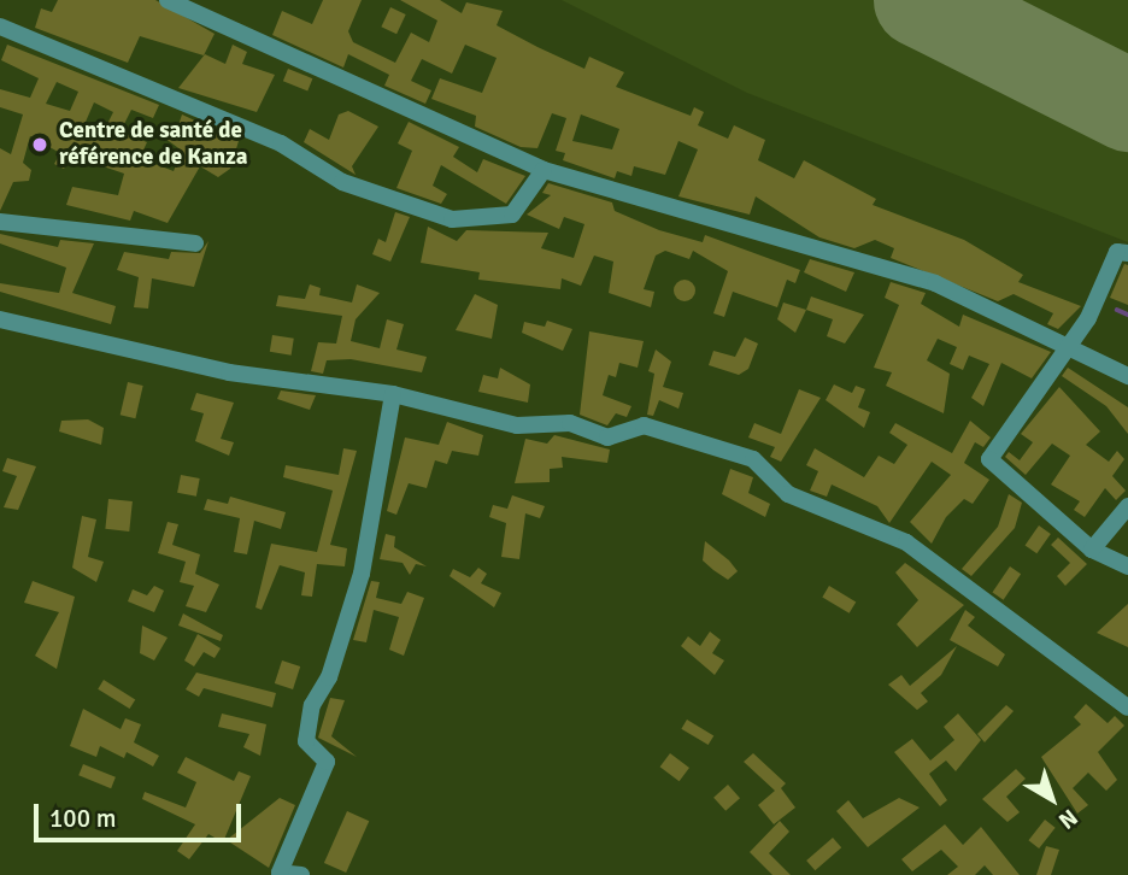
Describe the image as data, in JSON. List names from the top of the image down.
{
  "places": ["Centre de santé de référence de Kanza"],
  "scale_bar": "100 m",
  "north": "bottom right"
}
